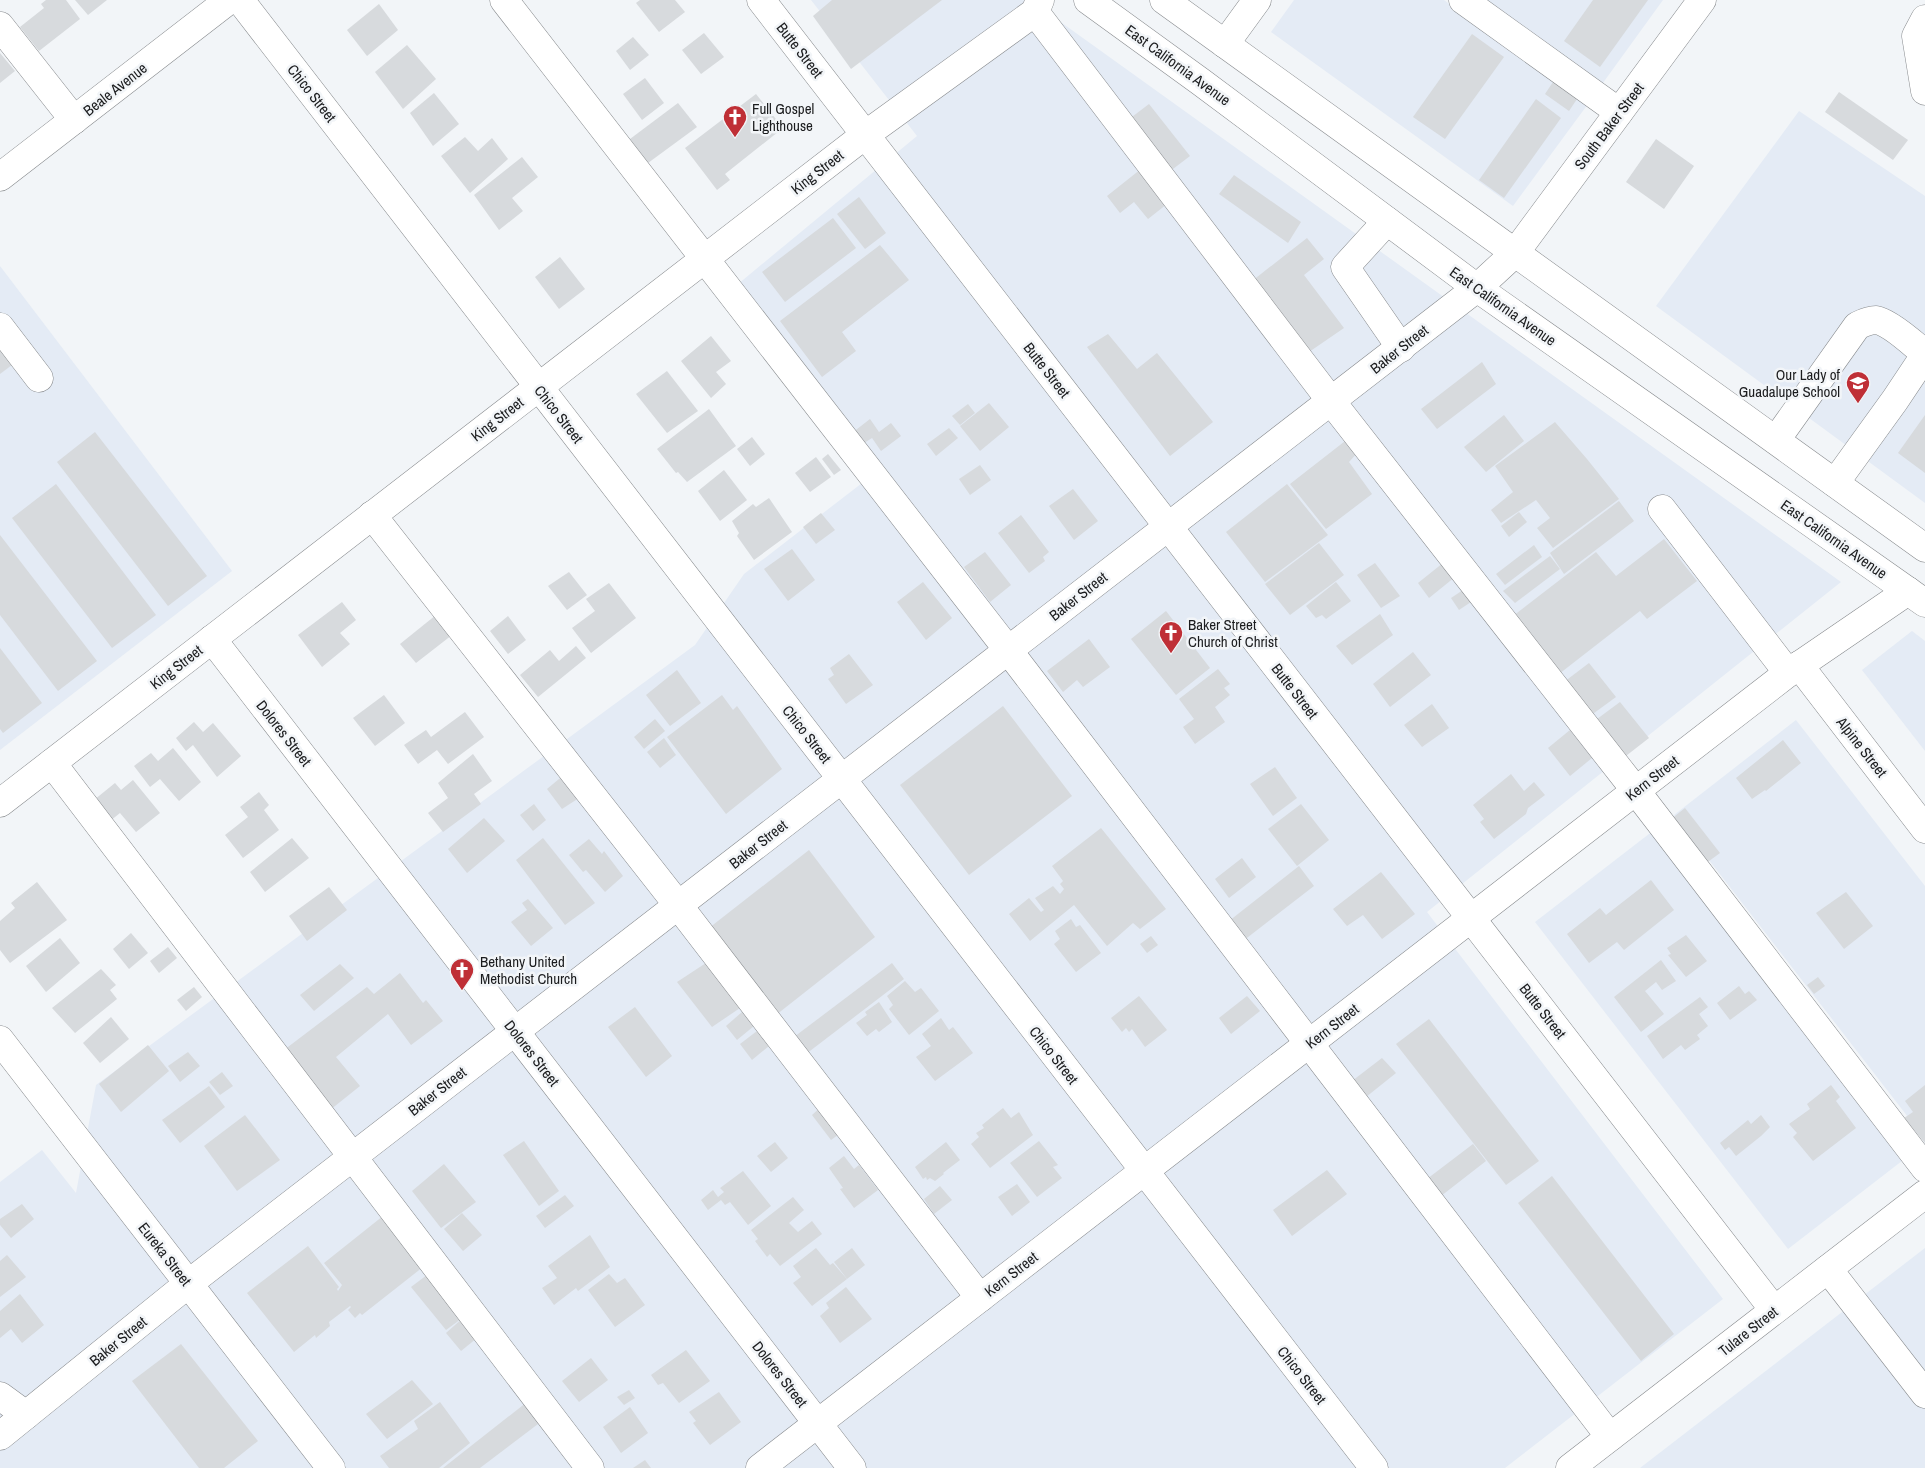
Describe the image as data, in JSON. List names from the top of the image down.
{
  "streets": {
    "street": [
      "Butte Street",
      "East California Avenue",
      "Beale Avenue",
      "Chico Street",
      "South Baker Street",
      "King Street",
      "Baker Street",
      "Dolores Street",
      "Alpine Street",
      "Kern Street",
      "Eureka Street",
      "Tulare Street"
    ]
  },
  "crossings": [
    ["Butte Street", "King Street"],
    ["Butte Street", "Baker Street"],
    ["Butte Street", "Kern Street"],
    ["Butte Street", "Tulare Street"],
    ["East California Avenue", "Baker Street"],
    ["East California Avenue", "Kern Street"],
    ["Chico Street", "King Street"],
    ["Chico Street", "Baker Street"],
    ["Chico Street", "Kern Street"],
    ["South Baker Street", "Baker Street"],
    ["King Street", "Dolores Street"],
    ["Baker Street", "Dolores Street"],
    ["Baker Street", "Eureka Street"],
    ["Dolores Street", "Kern Street"],
    ["Alpine Street", "Kern Street"]
  ],
  "places": {
    "church": ["Full Gospel Lighthouse", "Baker Street Church of Christ", "Bethany United Methodist Church"],
    "school or university": ["Our Lady of Guadalupe School"]
  }
}
